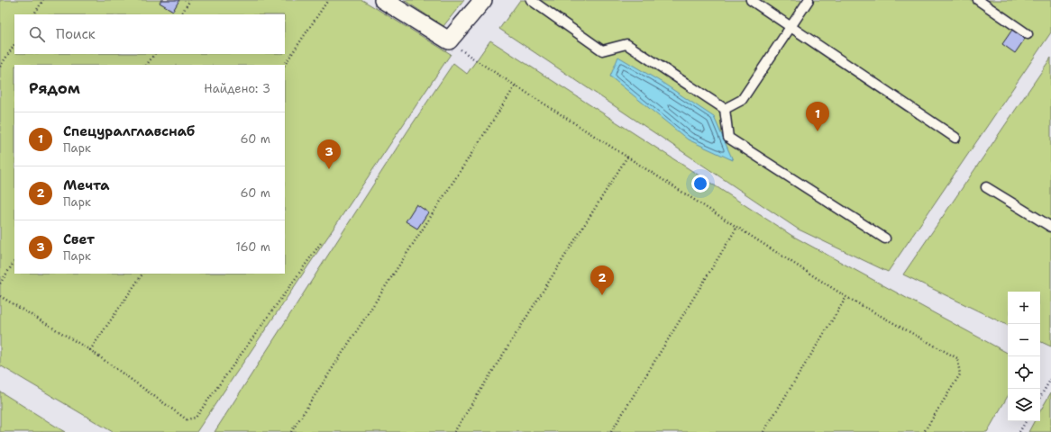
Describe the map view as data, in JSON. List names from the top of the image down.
{
  "page": {
    "search": "Поиск",
    "heading": ["Рядом", "Найдено: 3"],
    "pins": ["1", "3", "2"],
    "list": [
      {
        "mark": "1",
        "name": "Спецуралглавснаб",
        "note": "Парк",
        "value": "60 m"
      },
      {
        "mark": "2",
        "name": "Мечта",
        "note": "Парк",
        "value": "60 m"
      },
      {
        "mark": "3",
        "name": "Свет",
        "note": "Парк",
        "value": "160 m"
      }
    ],
    "map_buttons": ["+", "−"]
  }
}
